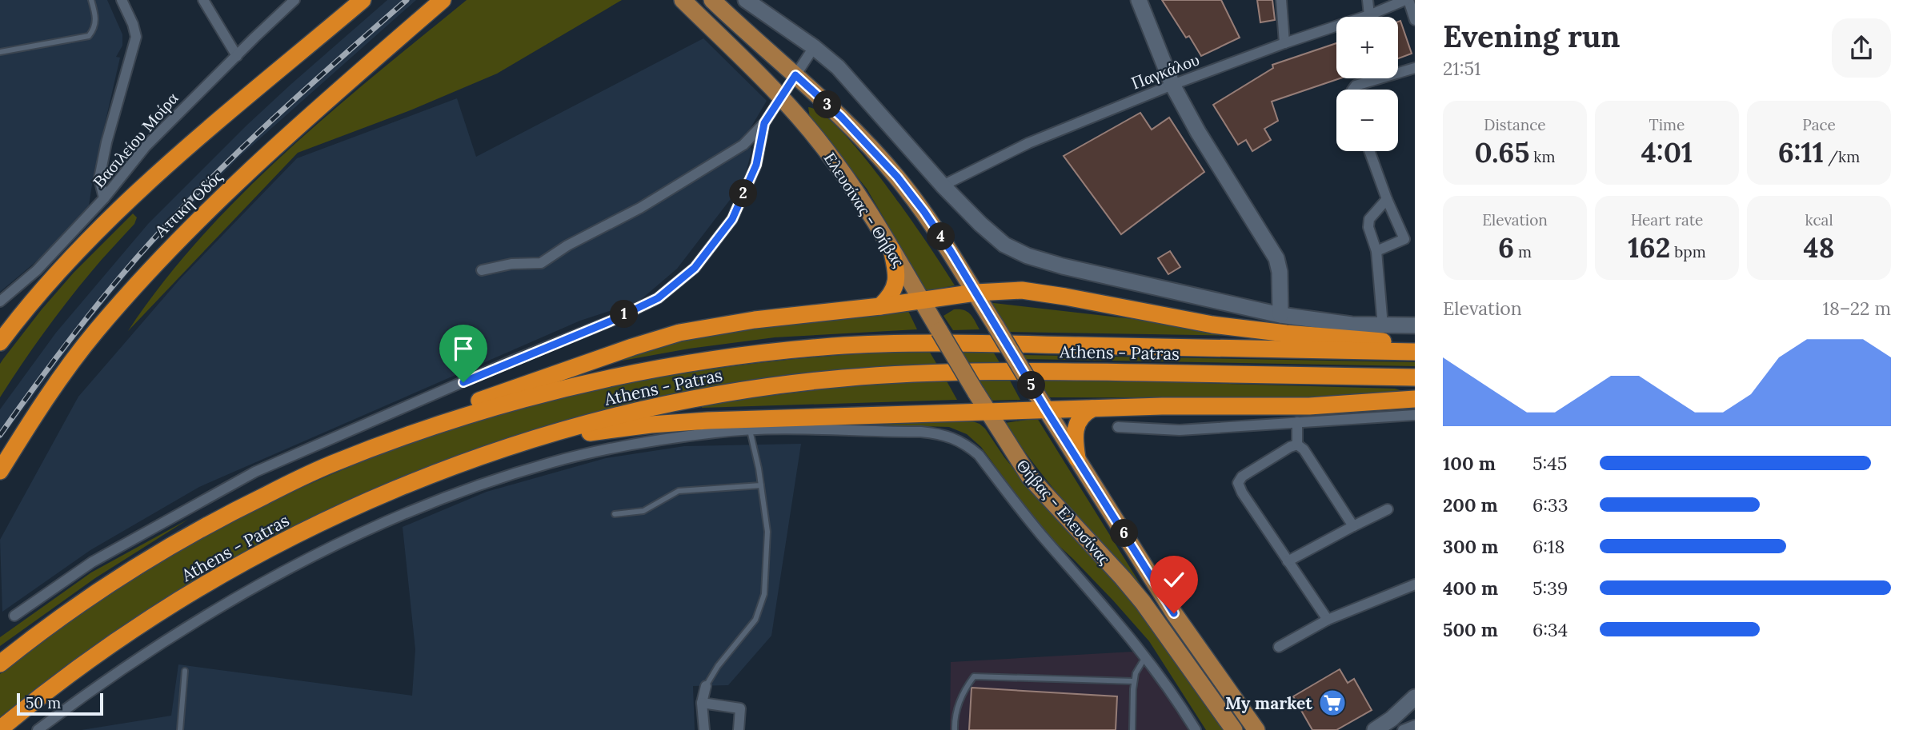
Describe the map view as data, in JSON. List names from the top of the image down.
{
  "streets": {
    "highway": ["Αττική Οδός", "Athens - Patras"],
    "main road": ["Ελευσίνας - Θήβας", "Θήβας - Ελευσίνας"],
    "street": ["Παγκάλου", "Βασιλείου Μοίρα"]
  },
  "crossings": [
    ["Ελευσίνας - Θήβας", "Θήβας - Ελευσίνας"]
  ],
  "places": {
    "supermarket": ["My market"]
  },
  "scale_bar": "50 m",
  "page": {
    "heading": ["Evening run", "21:51"],
    "map_buttons": ["+", "−"],
    "pins": [
      "3",
      "2",
      "4",
      "1",
      "5",
      "6"
    ],
    "stats": [
      ["Distance", "0.65 km"],
      ["Time", "4:01"],
      ["Pace", "6:11 /km"],
      ["Elevation", "6 m"],
      ["Heart rate", "162 bpm"],
      ["kcal", "48"]
    ],
    "chart": ["Elevation", "18–22 m"],
    "list": [
      {
        "name": "100 m",
        "note": "5:45"
      },
      {
        "name": "200 m",
        "note": "6:33"
      },
      {
        "name": "300 m",
        "note": "6:18"
      },
      {
        "name": "400 m",
        "note": "5:39"
      },
      {
        "name": "500 m",
        "note": "6:34"
      }
    ],
    "scale": "50 m"
  }
}
